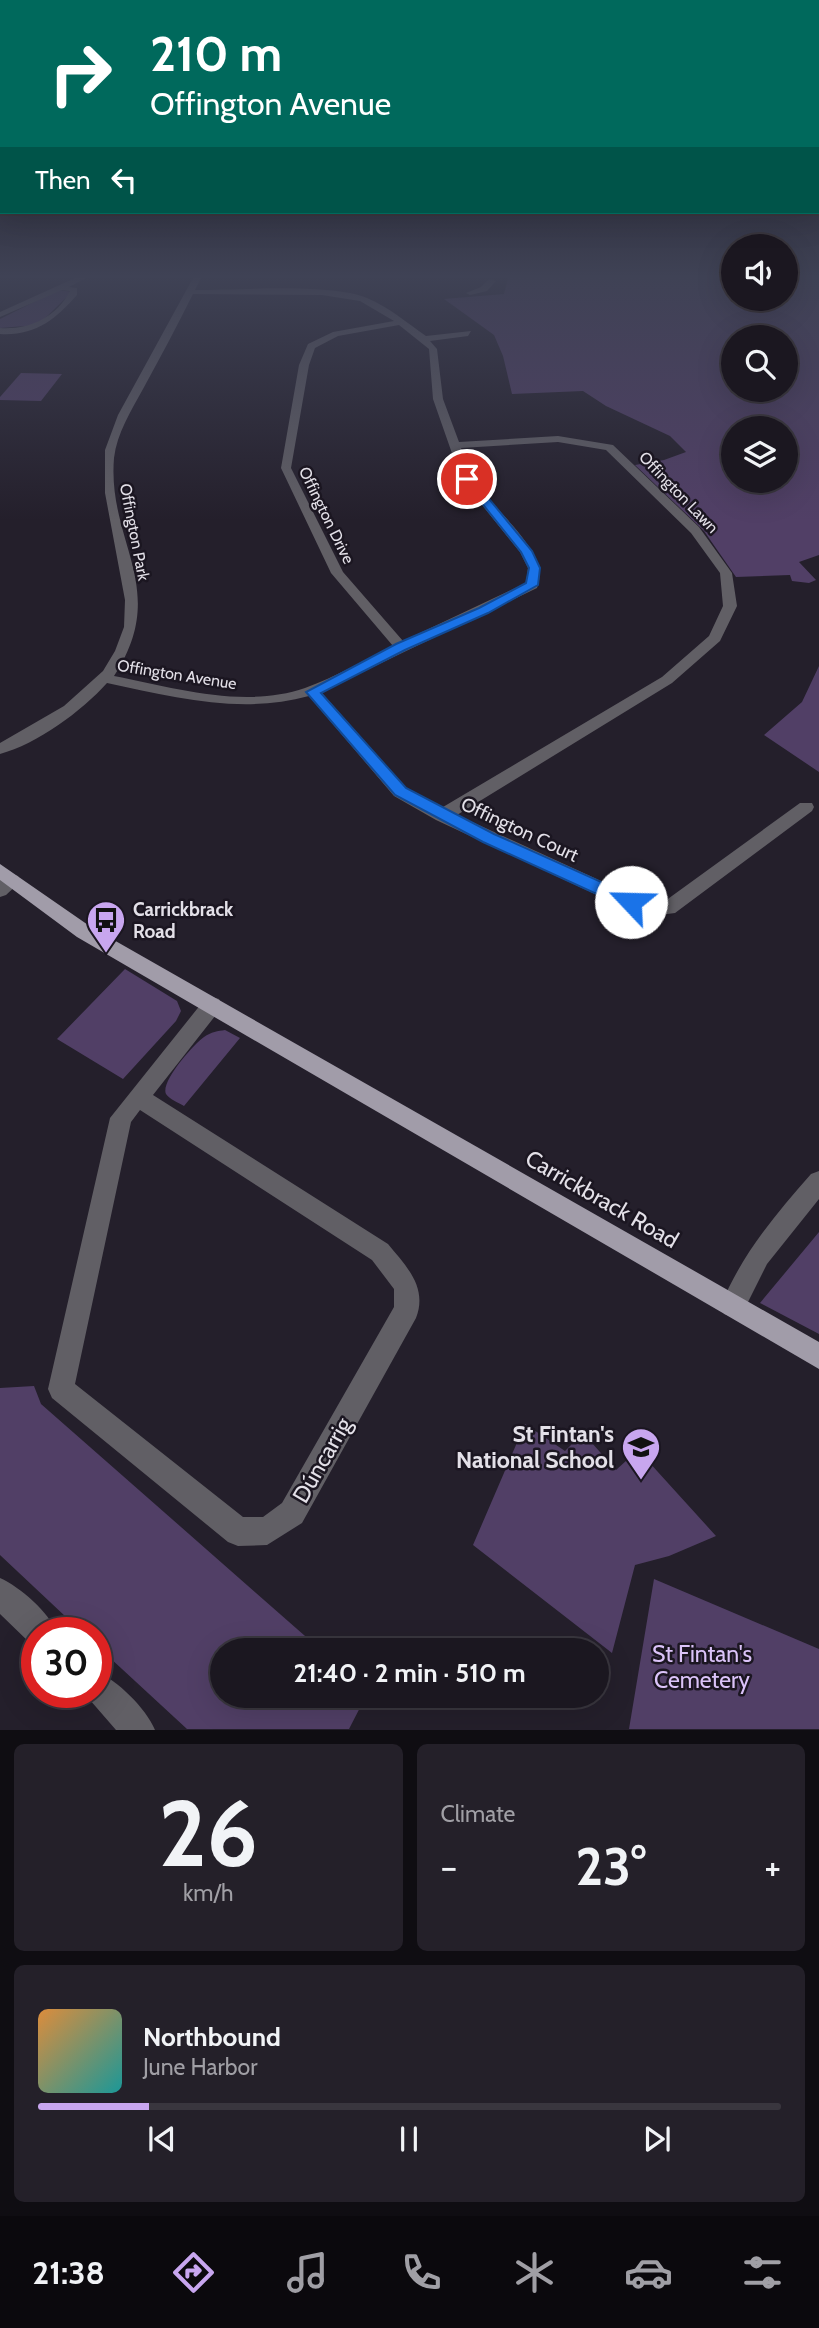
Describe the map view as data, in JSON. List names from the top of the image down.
{
  "streets": {
    "main road": ["Carrickbrack Road"],
    "street": [
      "Offington Lawn",
      "Offington Drive",
      "Offington Park",
      "Offington Avenue",
      "Offington Court",
      "Dúncarrig"
    ]
  },
  "crossings": [
    ["Offington Lawn", "Offington Avenue"],
    ["Offington Lawn", "Offington Court"],
    ["Offington Drive", "Offington Avenue"],
    ["Offington Park", "Offington Avenue"],
    ["Offington Avenue", "Offington Court"],
    ["Carrickbrack Road", "Dúncarrig"]
  ],
  "parks": ["St Fintan's Cemetery"],
  "places": {
    "bus stop": ["Carrickbrack Road"],
    "school or university": ["St Fintan's National School"]
  },
  "page": {
    "turn": ["210 m", "Offington Avenue"],
    "then": "Then",
    "limit": "30",
    "trip": "21:40 · 2 min · 510 m",
    "tile": [
      ["26", "km/h"],
      "Climate"
    ],
    "heat": ["−", "23°", "+"],
    "song": ["Northbound", "June Harbor"],
    "tabs": "21:38"
  }
}
